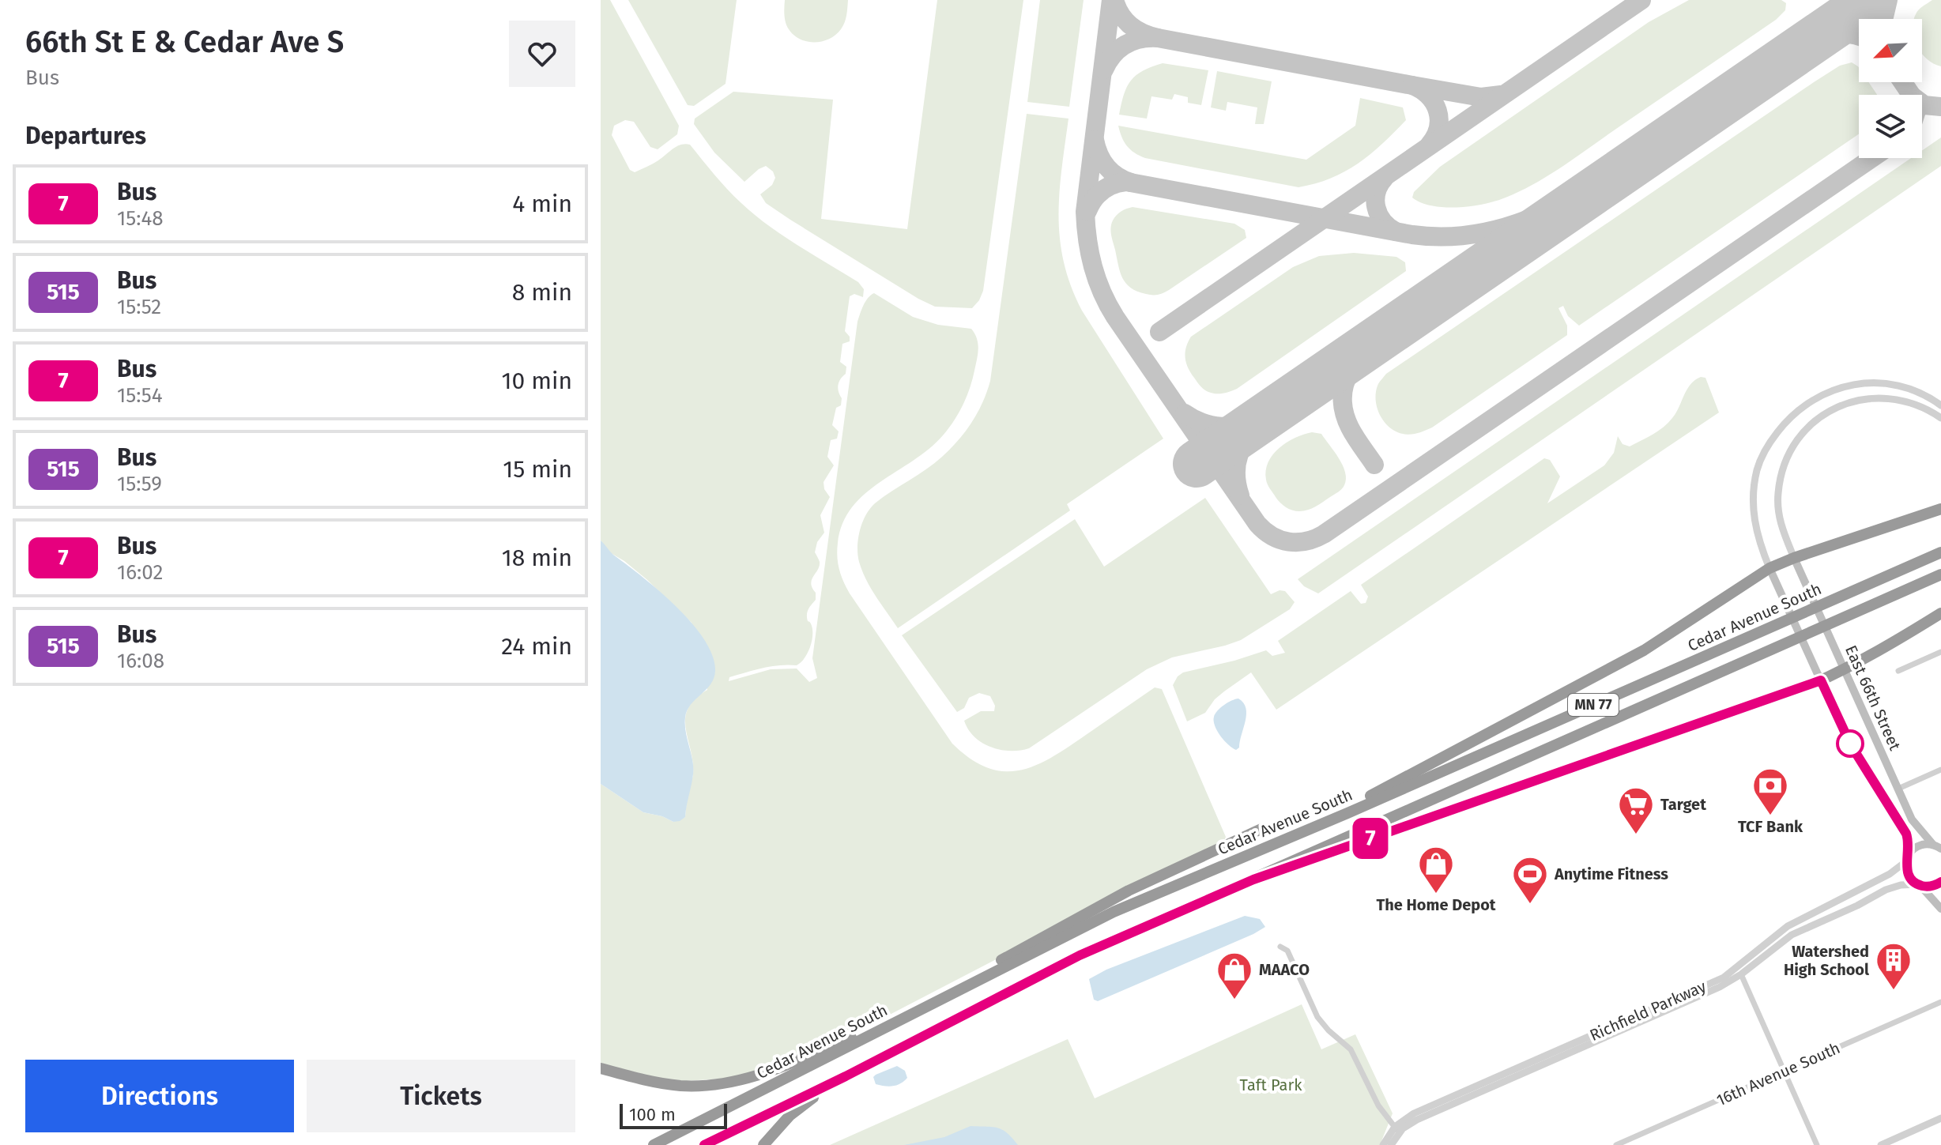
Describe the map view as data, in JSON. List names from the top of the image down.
{
  "streets": {
    "highway": ["Cedar Avenue South", "MN 77"],
    "main road": ["East 66th Street"],
    "street": ["Richfield Parkway", "16th Avenue South"]
  },
  "parks": ["Taft Park"],
  "places": {
    "bank": ["TCF Bank"],
    "supermarket": ["Target"],
    "shop": ["The Home Depot", "MAACO"],
    "sports": ["Anytime Fitness"],
    "building": ["Watershed High School"]
  },
  "lines": ["bus line 7"],
  "scale_bar": "100 m",
  "north": "bottom left",
  "page": {
    "heading": [
      ["66th St E & Cedar Ave S", "Bus"],
      "Departures"
    ],
    "on_map": "7",
    "list": [
      {
        "mark": "7",
        "name": "Bus",
        "note": "15:48",
        "value": "4 min"
      },
      {
        "mark": "515",
        "name": "Bus",
        "note": "15:52",
        "value": "8 min"
      },
      {
        "mark": "7",
        "name": "Bus",
        "note": "15:54",
        "value": "10 min"
      },
      {
        "mark": "515",
        "name": "Bus",
        "note": "15:59",
        "value": "15 min"
      },
      {
        "mark": "7",
        "name": "Bus",
        "note": "16:02",
        "value": "18 min"
      },
      {
        "mark": "515",
        "name": "Bus",
        "note": "16:08",
        "value": "24 min"
      }
    ],
    "buttons": ["Directions", "Tickets"],
    "scale": "100 m"
  }
}
